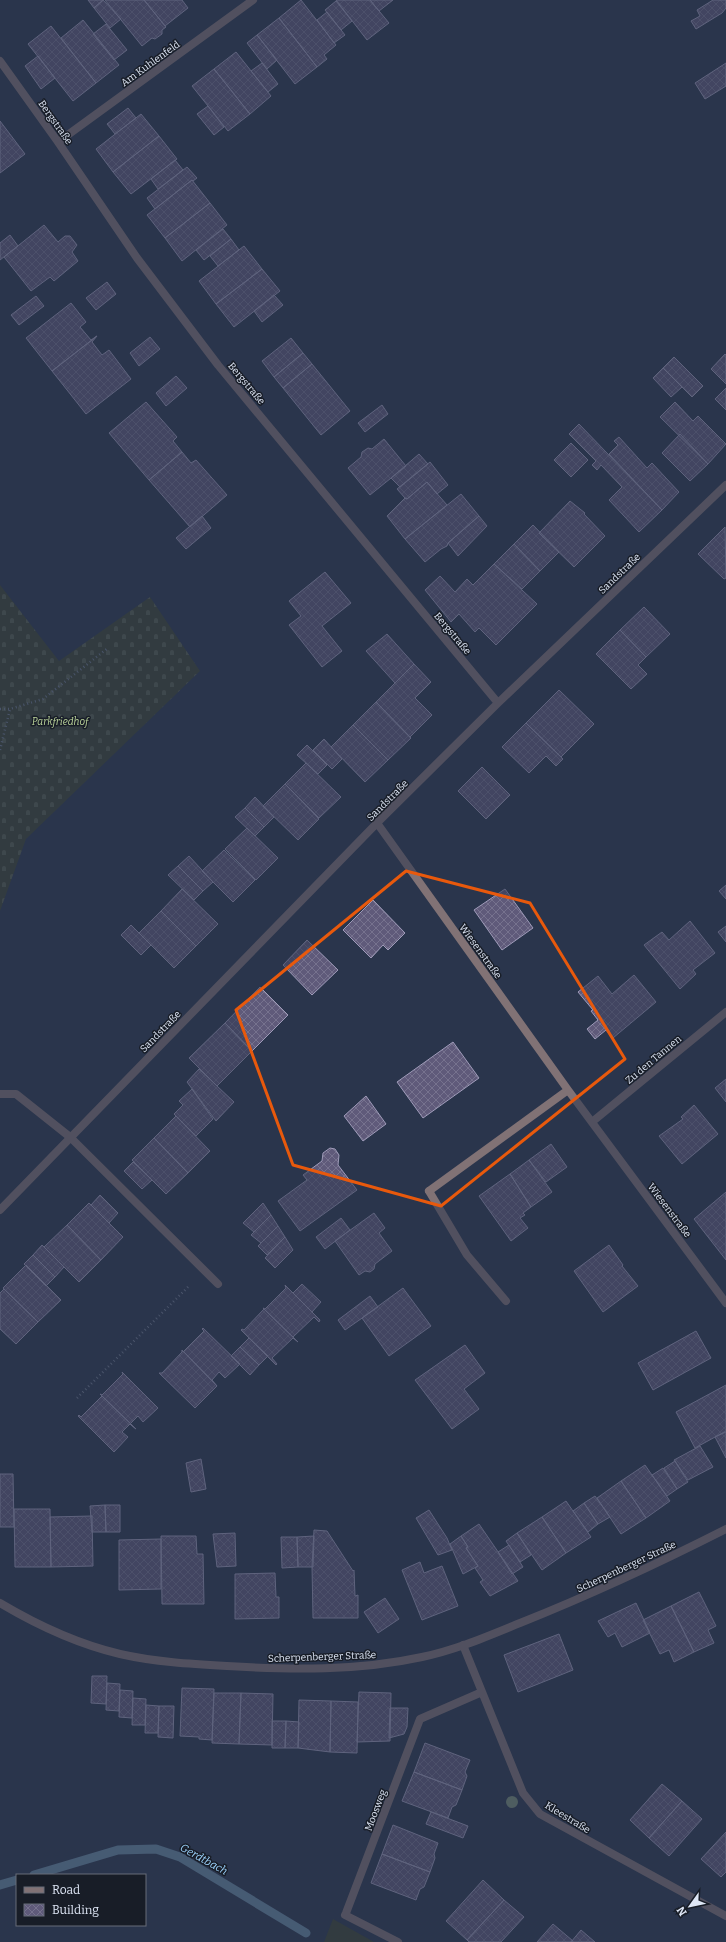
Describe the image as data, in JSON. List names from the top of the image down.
{
  "streets": {
    "street": [
      "Am Kuhlenfeld",
      "Bergstraße",
      "Sandstraße",
      "Wiesenstraße",
      "Zu den Tannen",
      "Scherpenberger Straße",
      "Moosweg",
      "Kleestraße"
    ]
  },
  "crossings": [
    ["Am Kuhlenfeld", "Bergstraße"],
    ["Bergstraße", "Sandstraße"],
    ["Sandstraße", "Wiesenstraße"],
    ["Wiesenstraße", "Zu den Tannen"],
    ["Scherpenberger Straße", "Kleestraße"],
    ["Moosweg", "Kleestraße"]
  ],
  "water": ["Gerdtbach"],
  "parks": ["Parkfriedhof"],
  "legend": ["Road", "Building"],
  "north": "bottom left"
}
